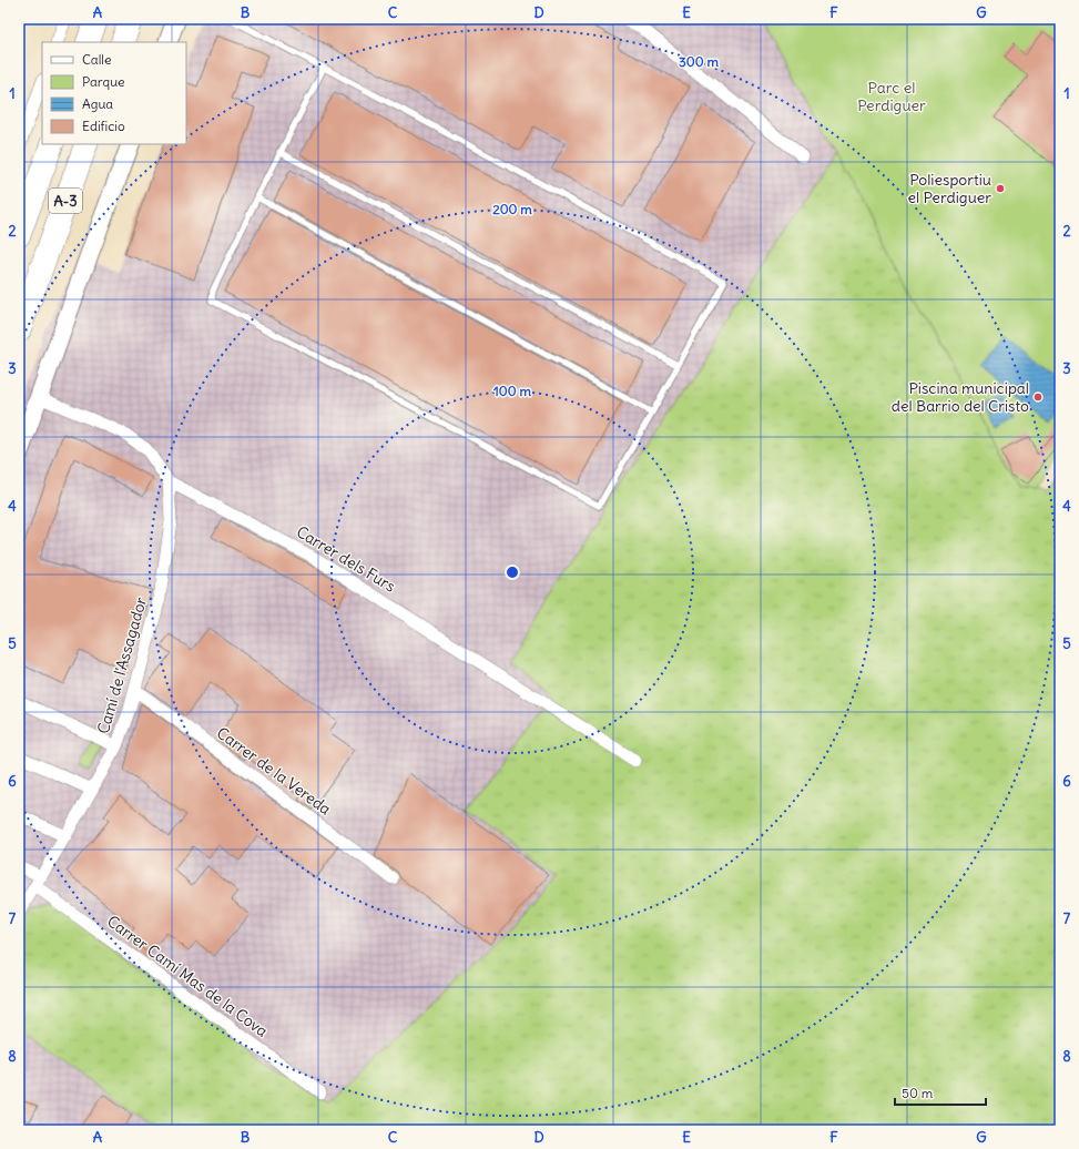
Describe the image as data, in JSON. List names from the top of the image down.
{
  "streets": {
    "highway": ["A-3"],
    "street": [
      "Carrer dels Furs",
      "Camí de l'Assagador",
      "Carrer de la Vereda",
      "Carrer Camí Mas de la Cova"
    ]
  },
  "crossings": [
    ["Carrer dels Furs", "Camí de l'Assagador"],
    ["Camí de l'Assagador", "Carrer de la Vereda"],
    ["Camí de l'Assagador", "Carrer Camí Mas de la Cova"]
  ],
  "parks": ["Parc el Perdiguer"],
  "places": ["Poliesportiu el Perdiguer", "Piscina municipal del Barrio del Cristo"],
  "legend": [
    "Calle",
    "Parque",
    "Agua",
    "Edificio"
  ],
  "scale_bar": "50 m",
  "grid": {
    "columns": [
      "A",
      "B",
      "C",
      "D",
      "E",
      "F",
      "G"
    ],
    "rows": [
      "1",
      "2",
      "3",
      "4",
      "5",
      "6",
      "7",
      "8"
    ]
  },
  "rings": ["300 m", "200 m", "100 m"]
}
